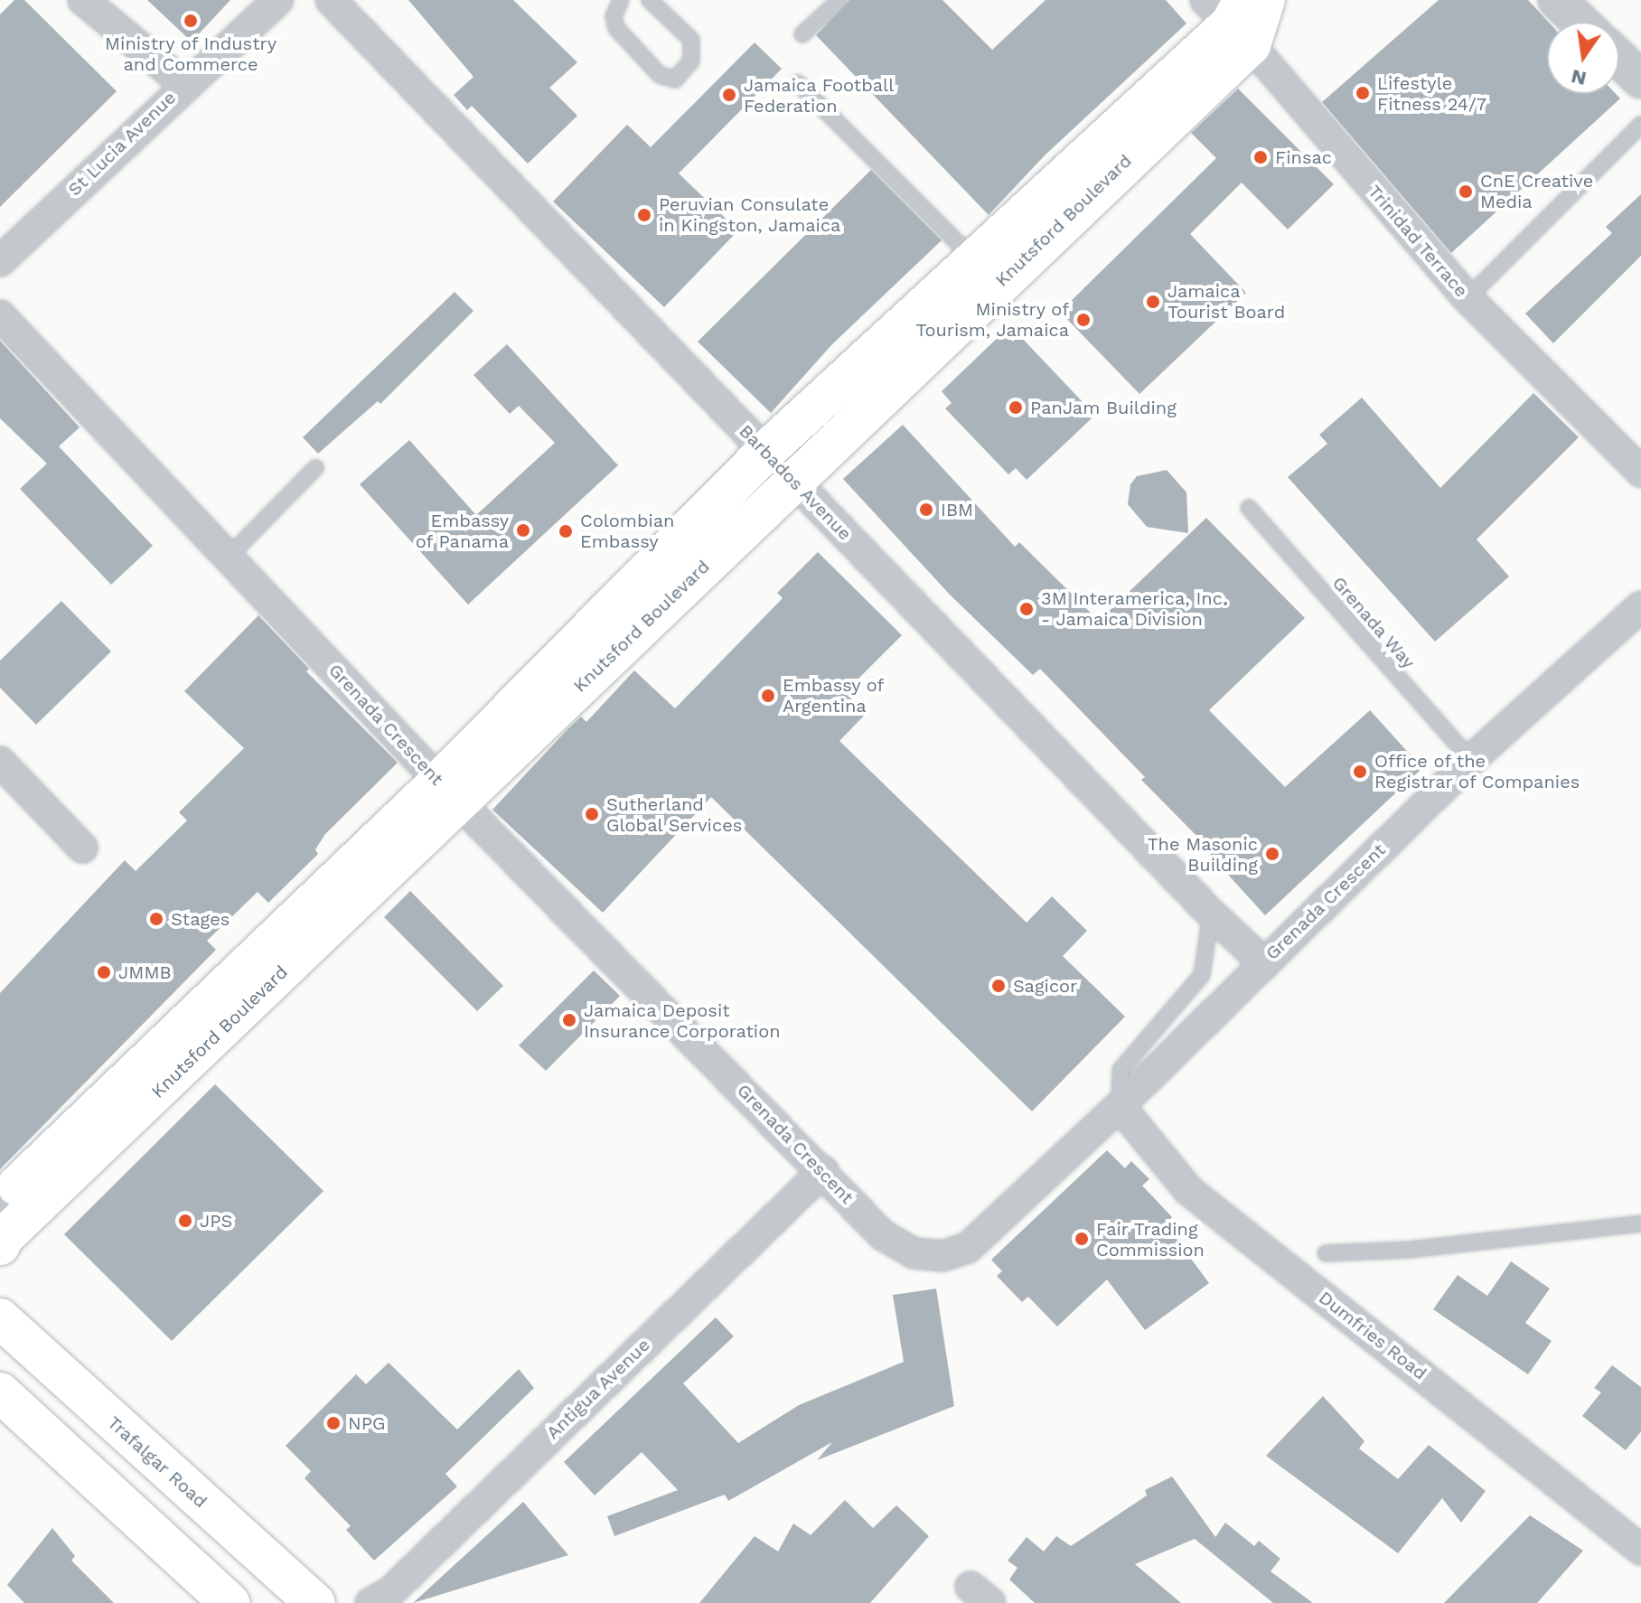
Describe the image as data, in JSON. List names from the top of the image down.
{
  "streets": {
    "main road": ["Knutsford Boulevard", "Trafalgar Road"],
    "street": [
      "St Lucia Avenue",
      "Trinidad Terrace",
      "Barbados Avenue",
      "Grenada Crescent",
      "Dumfries Road",
      "Antigua Avenue"
    ],
    "lane": ["Grenada Way"]
  },
  "crossings": [
    ["Knutsford Boulevard", "Trinidad Terrace"],
    ["Knutsford Boulevard", "Barbados Avenue"],
    ["Knutsford Boulevard", "Grenada Crescent"],
    ["Barbados Avenue", "Grenada Crescent"],
    ["Grenada Way", "Grenada Crescent"],
    ["Grenada Crescent", "Dumfries Road"],
    ["Grenada Crescent", "Antigua Avenue"]
  ],
  "places": [
    "Ministry of Industry and Commerce",
    "Lifestyle Fitness 24/7",
    "Jamaica Football Federation",
    "Finsac",
    "CnE Creative Media",
    "Peruvian Consulate in Kingston, Jamaica",
    "Jamaica Tourist Board",
    "Ministry of Tourism, Jamaica",
    "PanJam Building",
    "IBM",
    "Embassy of Panama",
    "Colombian Embassy",
    "3M Interamerica, Inc. - Jamaica Division",
    "Embassy of Argentina",
    "Office of the Registrar of Companies",
    "Sutherland Global Services",
    "The Masonic Building",
    "Stages",
    "JMMB",
    "Sagicor",
    "Jamaica Deposit Insurance Corporation",
    "JPS",
    "Fair Trading Commission",
    "NPG"
  ],
  "north": "bottom"
}
